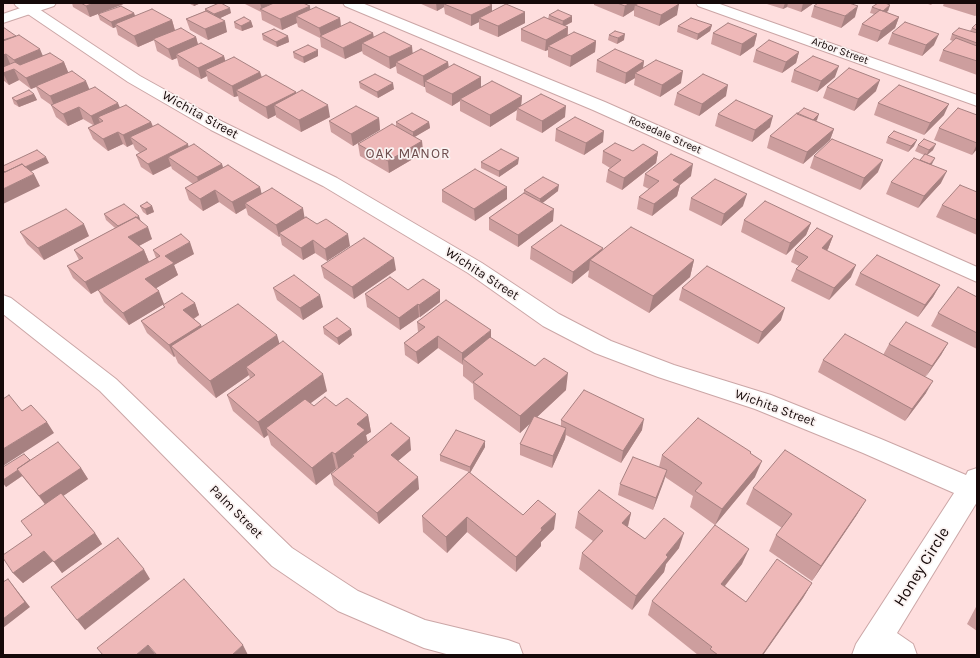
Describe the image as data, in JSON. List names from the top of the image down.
{
  "streets": {
    "street": [
      "Arbor Street",
      "Wichita Street",
      "Rosedale Street",
      "Palm Street",
      "Honey Circle"
    ]
  },
  "crossings": [
    ["Wichita Street", "Honey Circle"]
  ],
  "districts": ["OAK MANOR"]
}
